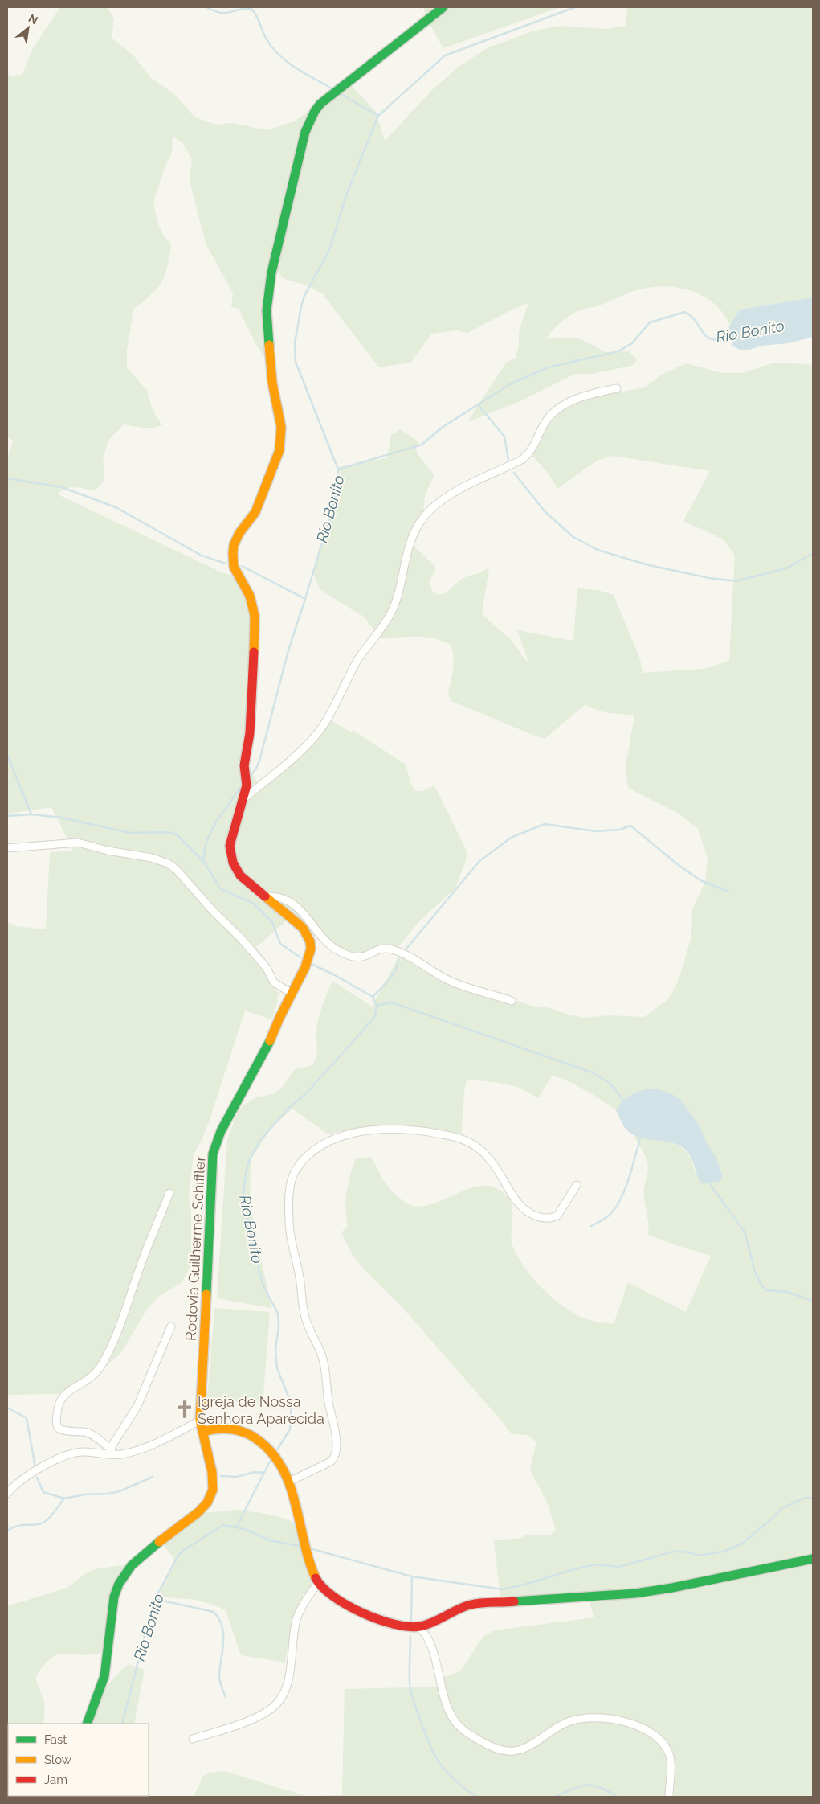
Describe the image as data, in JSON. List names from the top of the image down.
{
  "streets": {
    "street": ["Rodovia Guilherme Schiffler"]
  },
  "water": ["Rio Bonito"],
  "places": {
    "church": ["Igreja de Nossa Senhora Aparecida"]
  },
  "legend": ["Fast", "Slow", "Jam"],
  "north": "top right"
}
